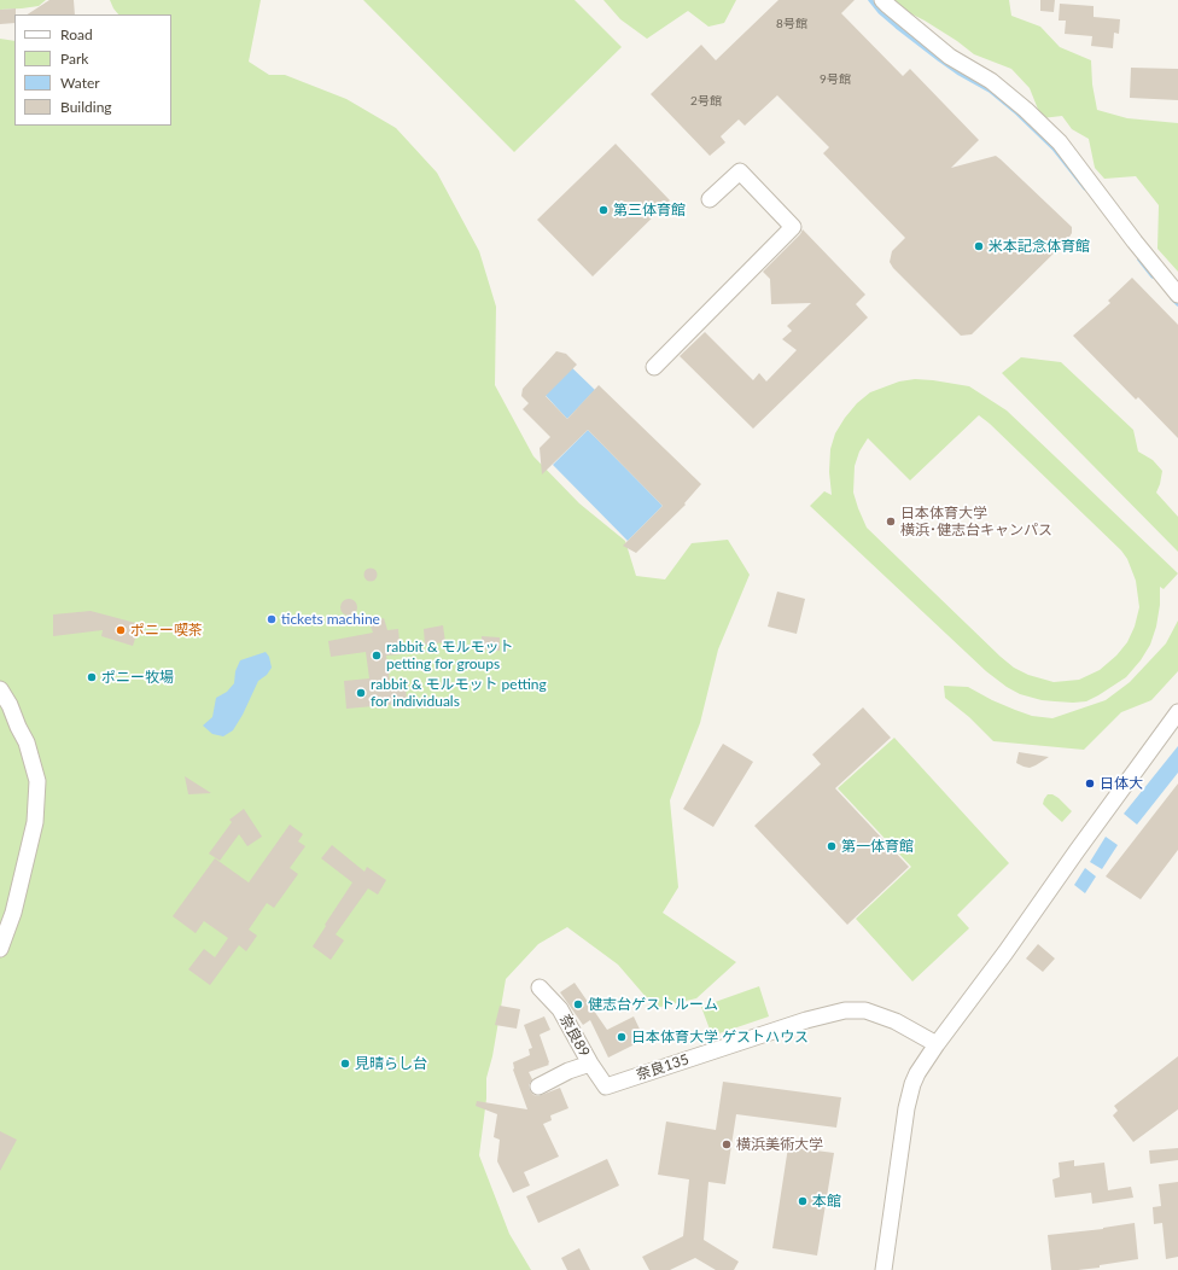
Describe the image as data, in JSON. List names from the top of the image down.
{
  "streets": {
    "street": ["奈良89", "奈良135"]
  },
  "crossings": [
    ["奈良89", "奈良135"]
  ],
  "places": [
    "第三体育館",
    "米本記念体育館",
    "日本体育大学 横浜･健志台キャンパス",
    "tickets machine",
    "ポニー喫茶",
    "rabbit & モルモット petting for groups",
    "ポニー牧場",
    "rabbit & モルモット petting for individuals",
    "日体大",
    "第一体育館",
    "健志台ゲストルーム",
    "日本体育大学 ゲストハウス",
    "見晴らし台",
    "横浜美術大学",
    "本館"
  ],
  "house_numbers": ["8号館", "9号館", "2号館"],
  "legend": [
    "Road",
    "Park",
    "Water",
    "Building"
  ]
}
